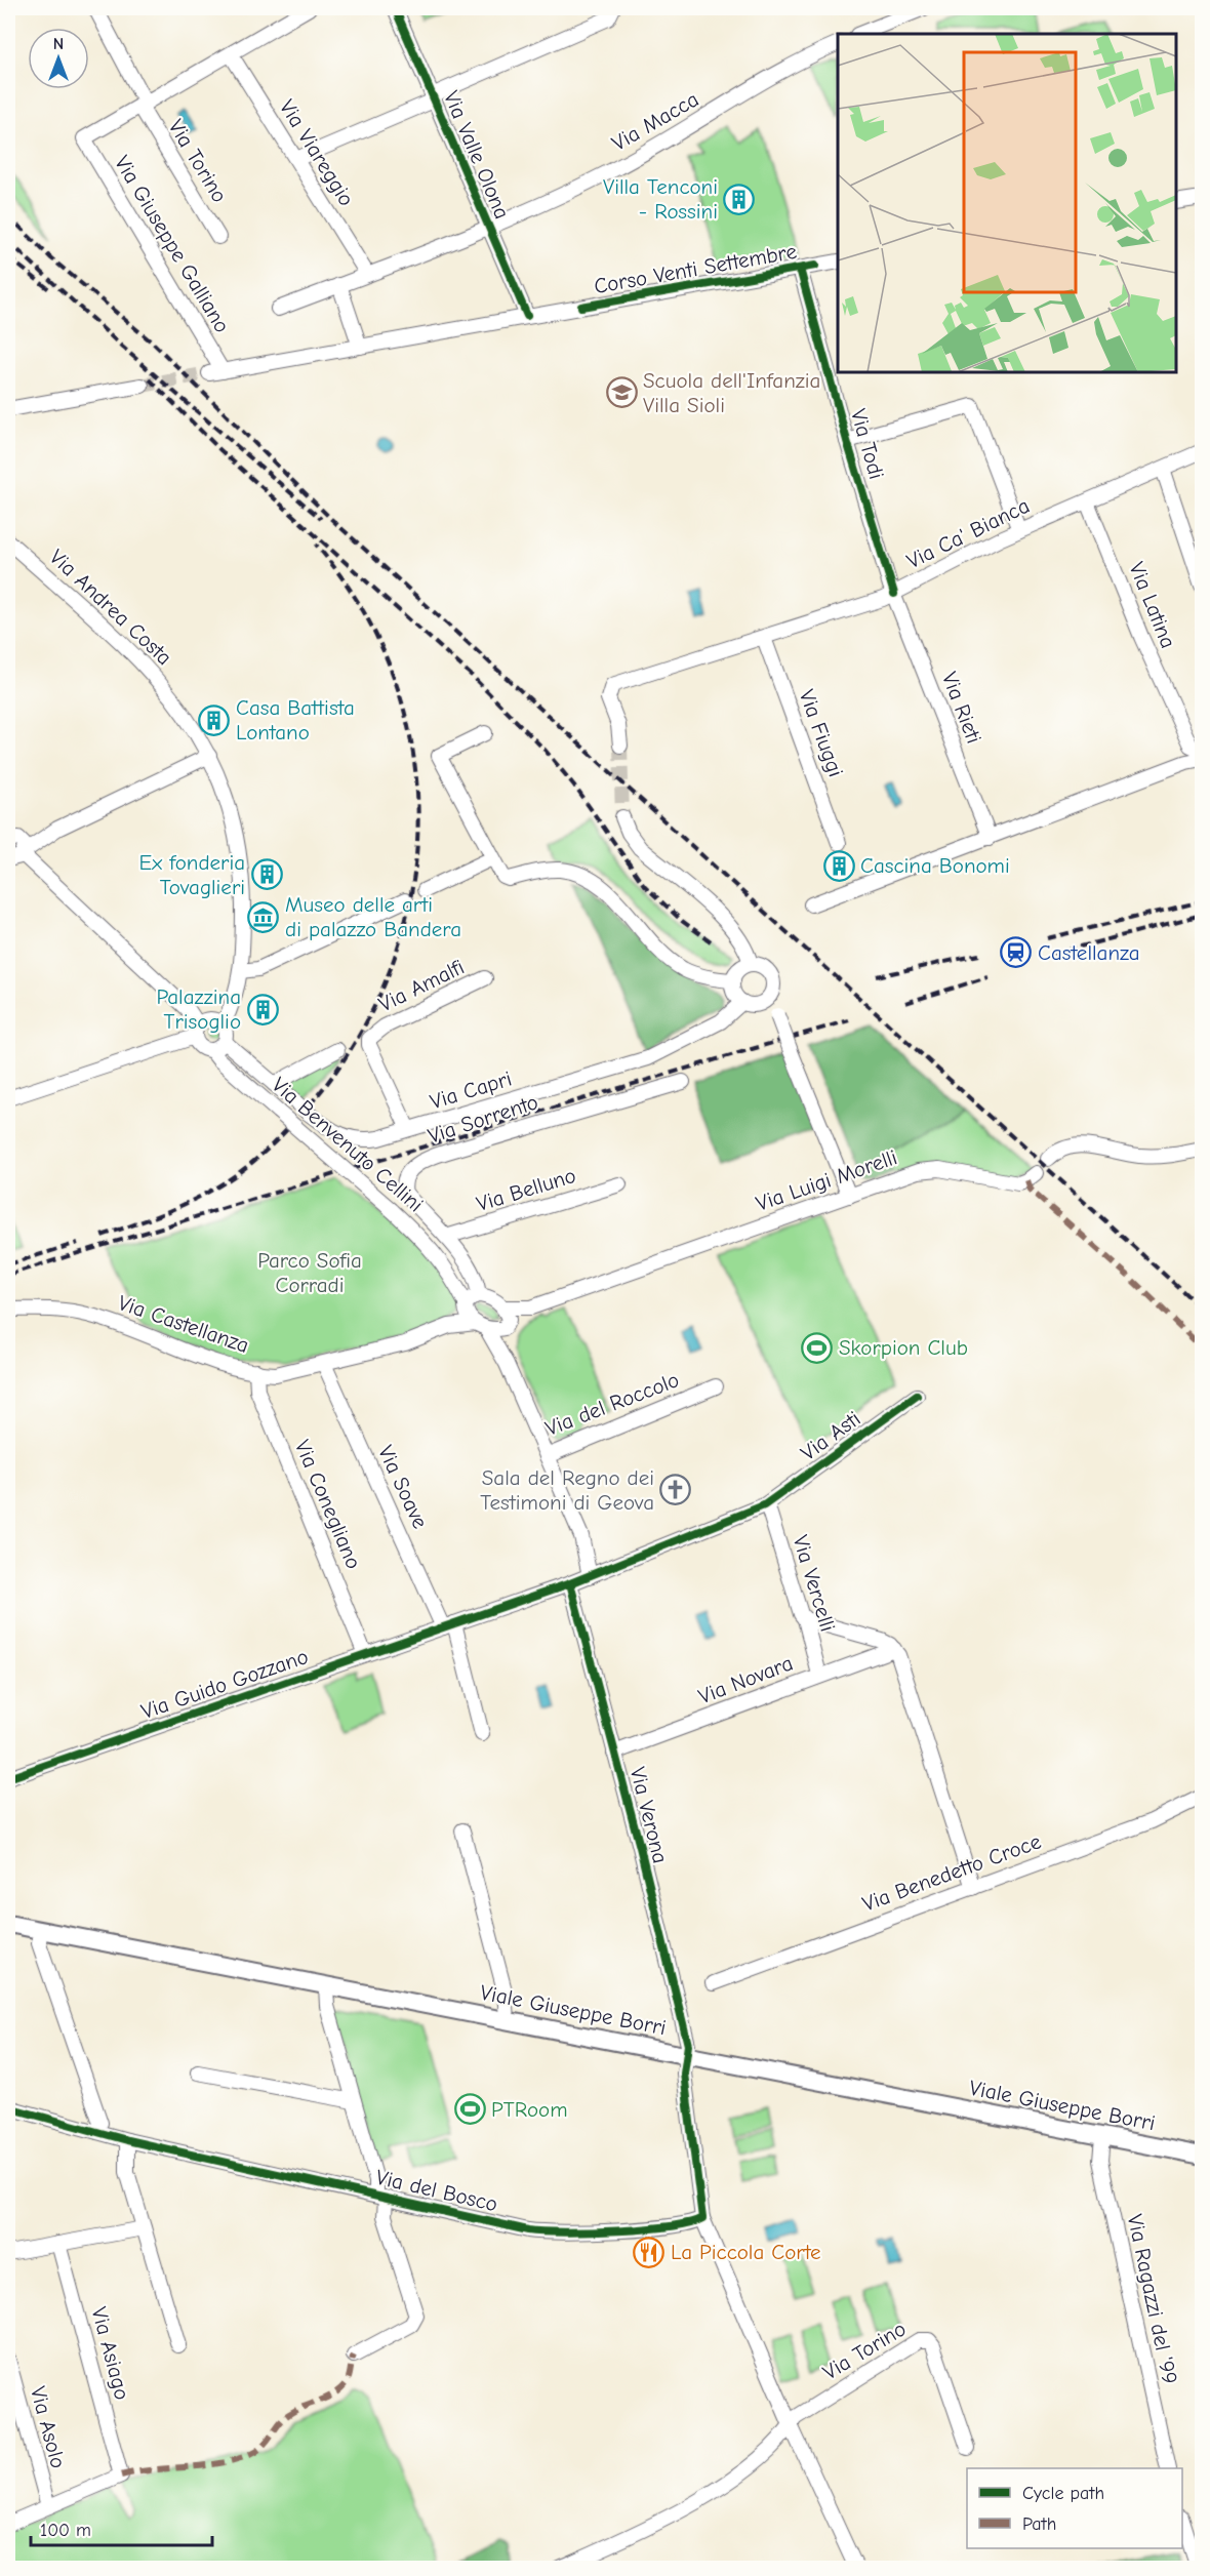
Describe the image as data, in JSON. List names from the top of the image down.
{
  "streets": {
    "main road": ["Viale Giuseppe Borri"],
    "street": [
      "Via Macca",
      "Via Viareggio",
      "Via Valle Olona",
      "Via Torino",
      "Via Giuseppe Galliano",
      "Corso Venti Settembre",
      "Via Todi",
      "Via Ca' Bianca",
      "Via Latina",
      "Via Andrea Costa",
      "Via Rieti",
      "Via Fiuggi",
      "Via Amalfi",
      "Via Capri",
      "Via Sorrento",
      "Via Benvenuto Cellini",
      "Via Luigi Morelli",
      "Via Belluno",
      "Via Castellanza",
      "Via del Roccolo",
      "Via Asti",
      "Via Soave",
      "Via Conegliano",
      "Via Vercelli",
      "Via Novara",
      "Via Guido Gozzano",
      "Via Verona",
      "Via Benedetto Croce",
      "Via del Bosco",
      "Via Ragazzi del '99",
      "Via Asiago",
      "Via Asolo"
    ]
  },
  "crossings": [
    ["Via Macca", "Via Viareggio"],
    ["Via Macca", "Via Valle Olona"],
    ["Via Valle Olona", "Corso Venti Settembre"],
    ["Via Torino", "Via Giuseppe Galliano"],
    ["Via Giuseppe Galliano", "Corso Venti Settembre"],
    ["Corso Venti Settembre", "Via Todi"],
    ["Via Todi", "Via Ca' Bianca"],
    ["Via Todi", "Via Rieti"],
    ["Via Ca' Bianca", "Via Latina"],
    ["Via Ca' Bianca", "Via Rieti"],
    ["Via Ca' Bianca", "Via Fiuggi"],
    ["Via Andrea Costa", "Via Capri"],
    ["Via Andrea Costa", "Via Benvenuto Cellini"],
    ["Via Amalfi", "Via Capri"],
    ["Via Capri", "Via Benvenuto Cellini"],
    ["Via Sorrento", "Via Benvenuto Cellini"],
    ["Via Sorrento", "Via Belluno"],
    ["Via Sorrento", "Via Castellanza"],
    ["Via Sorrento", "Via del Roccolo"],
    ["Via Benvenuto Cellini", "Via Castellanza"],
    ["Via Benvenuto Cellini", "Via del Roccolo"],
    ["Via Castellanza", "Via del Roccolo"],
    ["Via Castellanza", "Via Soave"],
    ["Via Castellanza", "Via Conegliano"],
    ["Via Asti", "Via Vercelli"],
    ["Via Asti", "Via Guido Gozzano"],
    ["Via Soave", "Via Guido Gozzano"],
    ["Via Conegliano", "Via Guido Gozzano"],
    ["Via Vercelli", "Via Novara"],
    ["Via Vercelli", "Via Guido Gozzano"],
    ["Via Novara", "Via Verona"],
    ["Via Guido Gozzano", "Via Verona"],
    ["Via Verona", "Viale Giuseppe Borri"],
    ["Viale Giuseppe Borri", "Via Ragazzi del '99"],
    ["Via Asiago", "Via Asolo"]
  ],
  "parks": ["Parco Sofia Corradi"],
  "places": {
    "building": [
      "Villa Tenconi - Rossini",
      "Casa Battista Lontano",
      "Cascina Bonomi",
      "Ex fonderia Tovaglieri",
      "Palazzina Trisoglio"
    ],
    "school or university": ["Scuola dell'Infanzia Villa Sioli"],
    "museum": ["Museo delle arti di palazzo Bandera"],
    "station": ["Castellanza"],
    "sports": ["Skorpion Club", "PTRoom"],
    "church": ["Sala del Regno dei Testimoni di Geova"],
    "restaurant": ["La Piccola Corte"]
  },
  "legend": ["Cycle path", "Path"],
  "scale_bar": "100 m",
  "north": "top"
}
